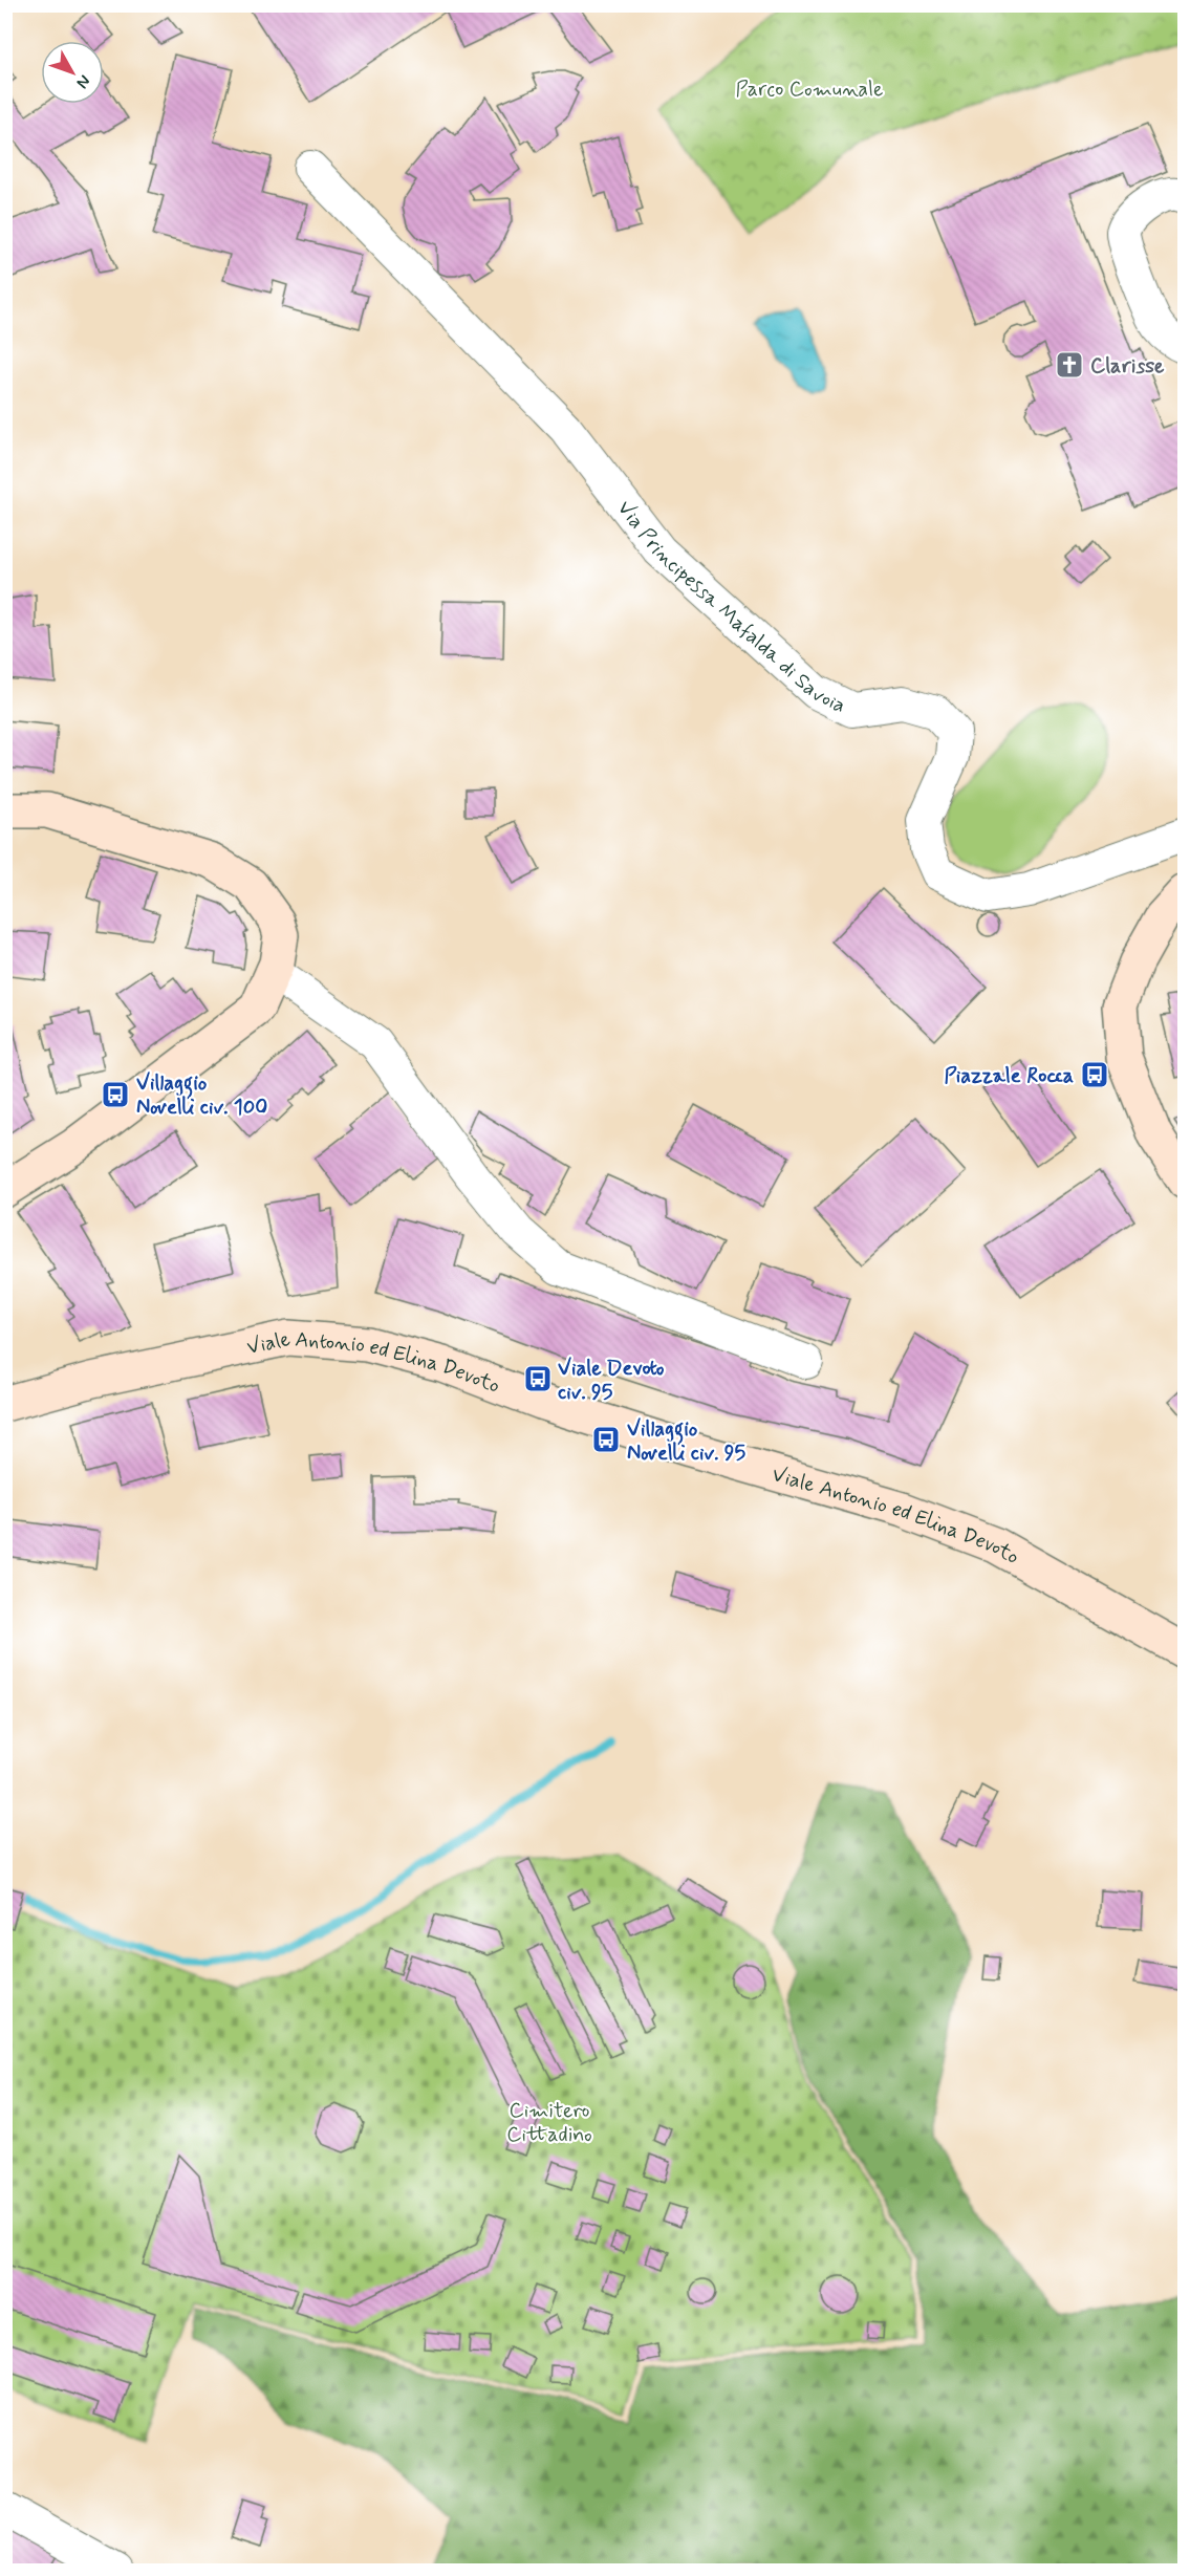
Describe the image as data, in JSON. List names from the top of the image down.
{
  "streets": {
    "street": ["Via Principessa Mafalda di Savoia", "Viale Antonio ed Elina Devoto"]
  },
  "parks": ["Parco Comunale", "Cimitero Cittadino"],
  "places": {
    "church": ["Clarisse"],
    "bus stop": [
      "Piazzale Rocca",
      "Villaggio Novelli civ. 100",
      "Viale Devoto civ. 95",
      "Villaggio Novelli civ. 95"
    ]
  },
  "north": "bottom right"
}
